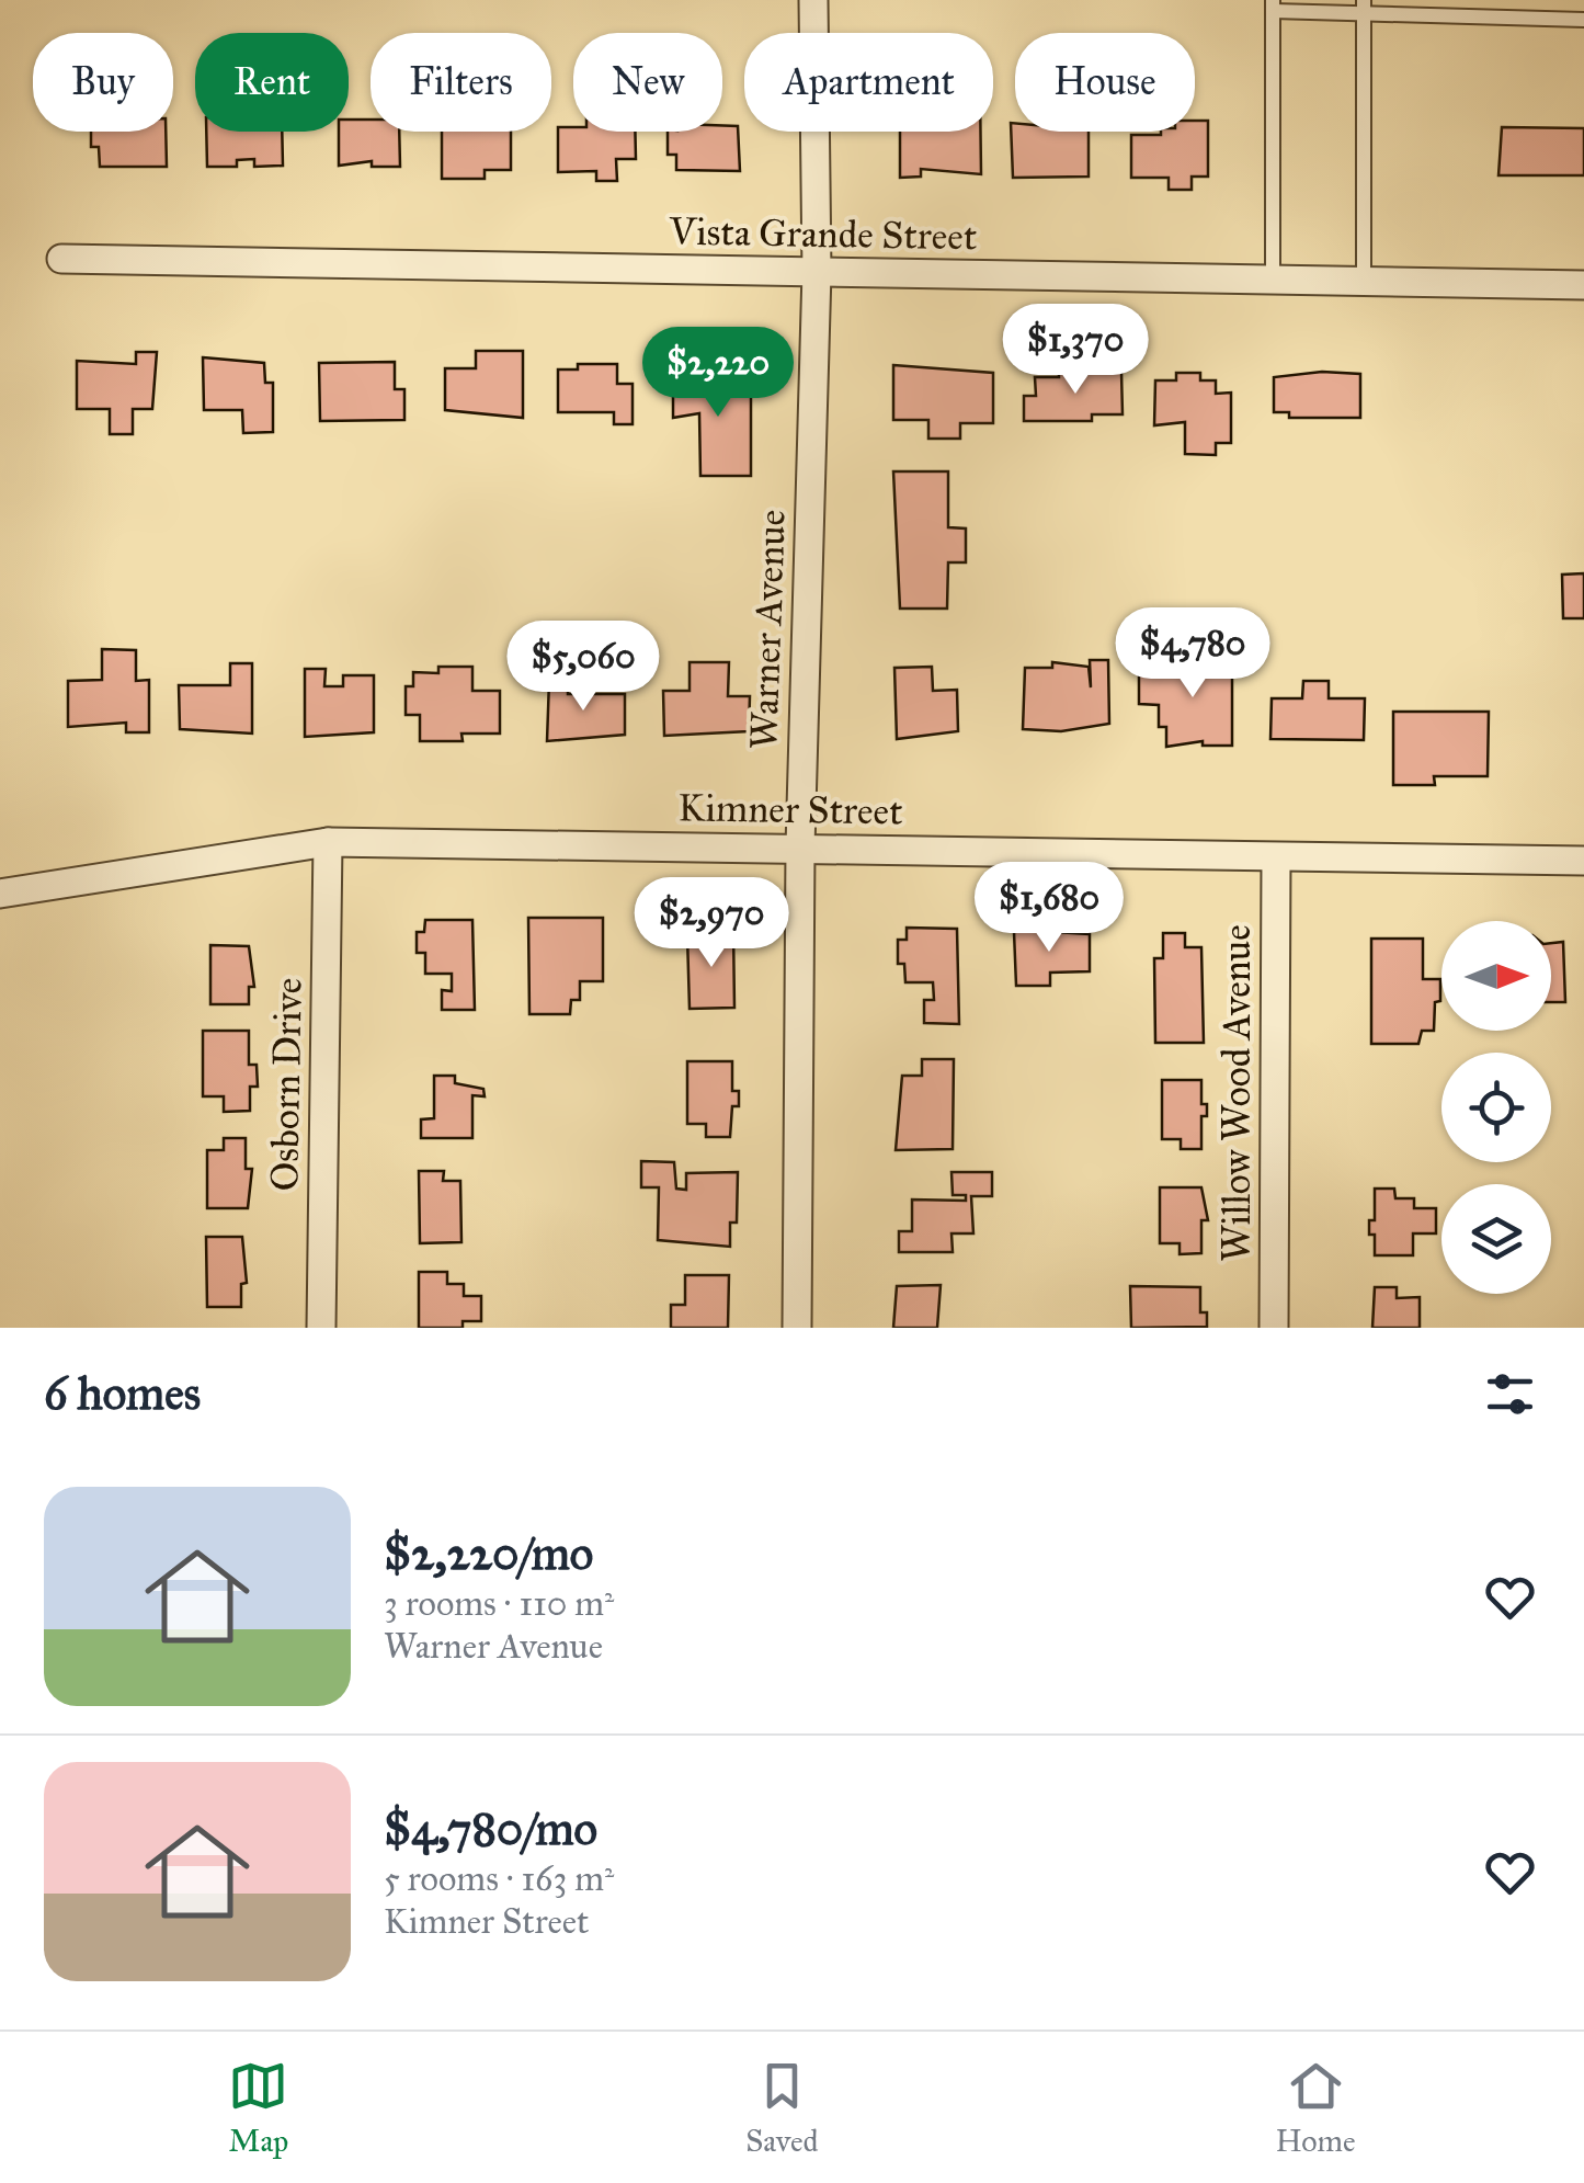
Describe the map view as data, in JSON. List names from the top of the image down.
{
  "streets": {
    "street": [
      "Vista Grande Street",
      "Warner Avenue",
      "Kimner Street",
      "Osborn Drive",
      "Willow Wood Avenue"
    ]
  },
  "crossings": [
    ["Vista Grande Street", "Warner Avenue"],
    ["Warner Avenue", "Kimner Street"],
    ["Kimner Street", "Osborn Drive"],
    ["Kimner Street", "Willow Wood Avenue"]
  ],
  "north": "right",
  "page": {
    "chip": [
      "Buy",
      "Rent",
      "Filters",
      "New",
      "Apartment",
      "House"
    ],
    "price": [
      "$1,370",
      "$2,220",
      "$4,780",
      "$5,060",
      "$1,680",
      "$2,970"
    ],
    "heading": "6 homes",
    "list": [
      {
        "name": "$2,220/mo",
        "note": "3 rooms · 110 m² · Warner Avenue"
      },
      {
        "name": "$4,780/mo",
        "note": "5 rooms · 163 m² · Kimner Street"
      }
    ],
    "tabs": ["Map", "Saved", "Home"]
  }
}
